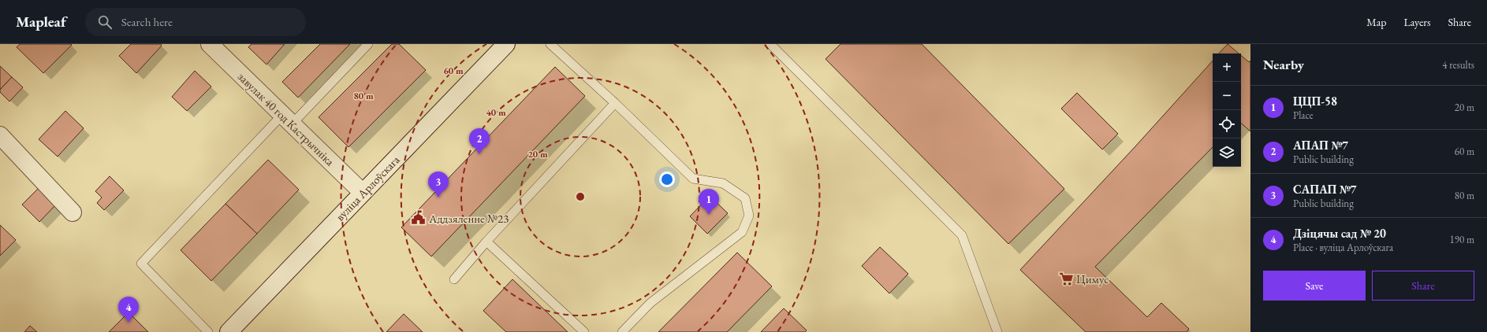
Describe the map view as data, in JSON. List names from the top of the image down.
{
  "streets": {
    "street": ["завулак 40 год Кастрычніка", "вуліца Арлоўскага"]
  },
  "crossings": [
    ["завулак 40 год Кастрычніка", "вуліца Арлоўскага"]
  ],
  "places": {
    "public building": ["Аддзяленне №23"],
    "supermarket": ["Цимус"]
  },
  "page": {
    "header": "Mapleaf",
    "search": "Search here",
    "nav": ["Map", "Layers", "Share"],
    "heading": ["Nearby", "4 results"],
    "map_buttons": ["+", "−"],
    "list": [
      {
        "mark": "1",
        "name": "ЦЦП-58",
        "note": "Place",
        "value": "20 m"
      },
      {
        "mark": "2",
        "name": "АПАП №7",
        "note": "Public building",
        "value": "60 m"
      },
      {
        "mark": "3",
        "name": "САПАП №7",
        "note": "Public building",
        "value": "80 m"
      },
      {
        "mark": "4",
        "name": "Дзіцячы сад № 20",
        "note": "Place · вуліца Арлоўскага",
        "value": "190 m"
      }
    ],
    "pins": [
      "2",
      "3",
      "1",
      "4"
    ],
    "buttons": ["Save", "Share"]
  },
  "rings": [
    "60 m",
    "80 m",
    "40 m",
    "20 m"
  ]
}
